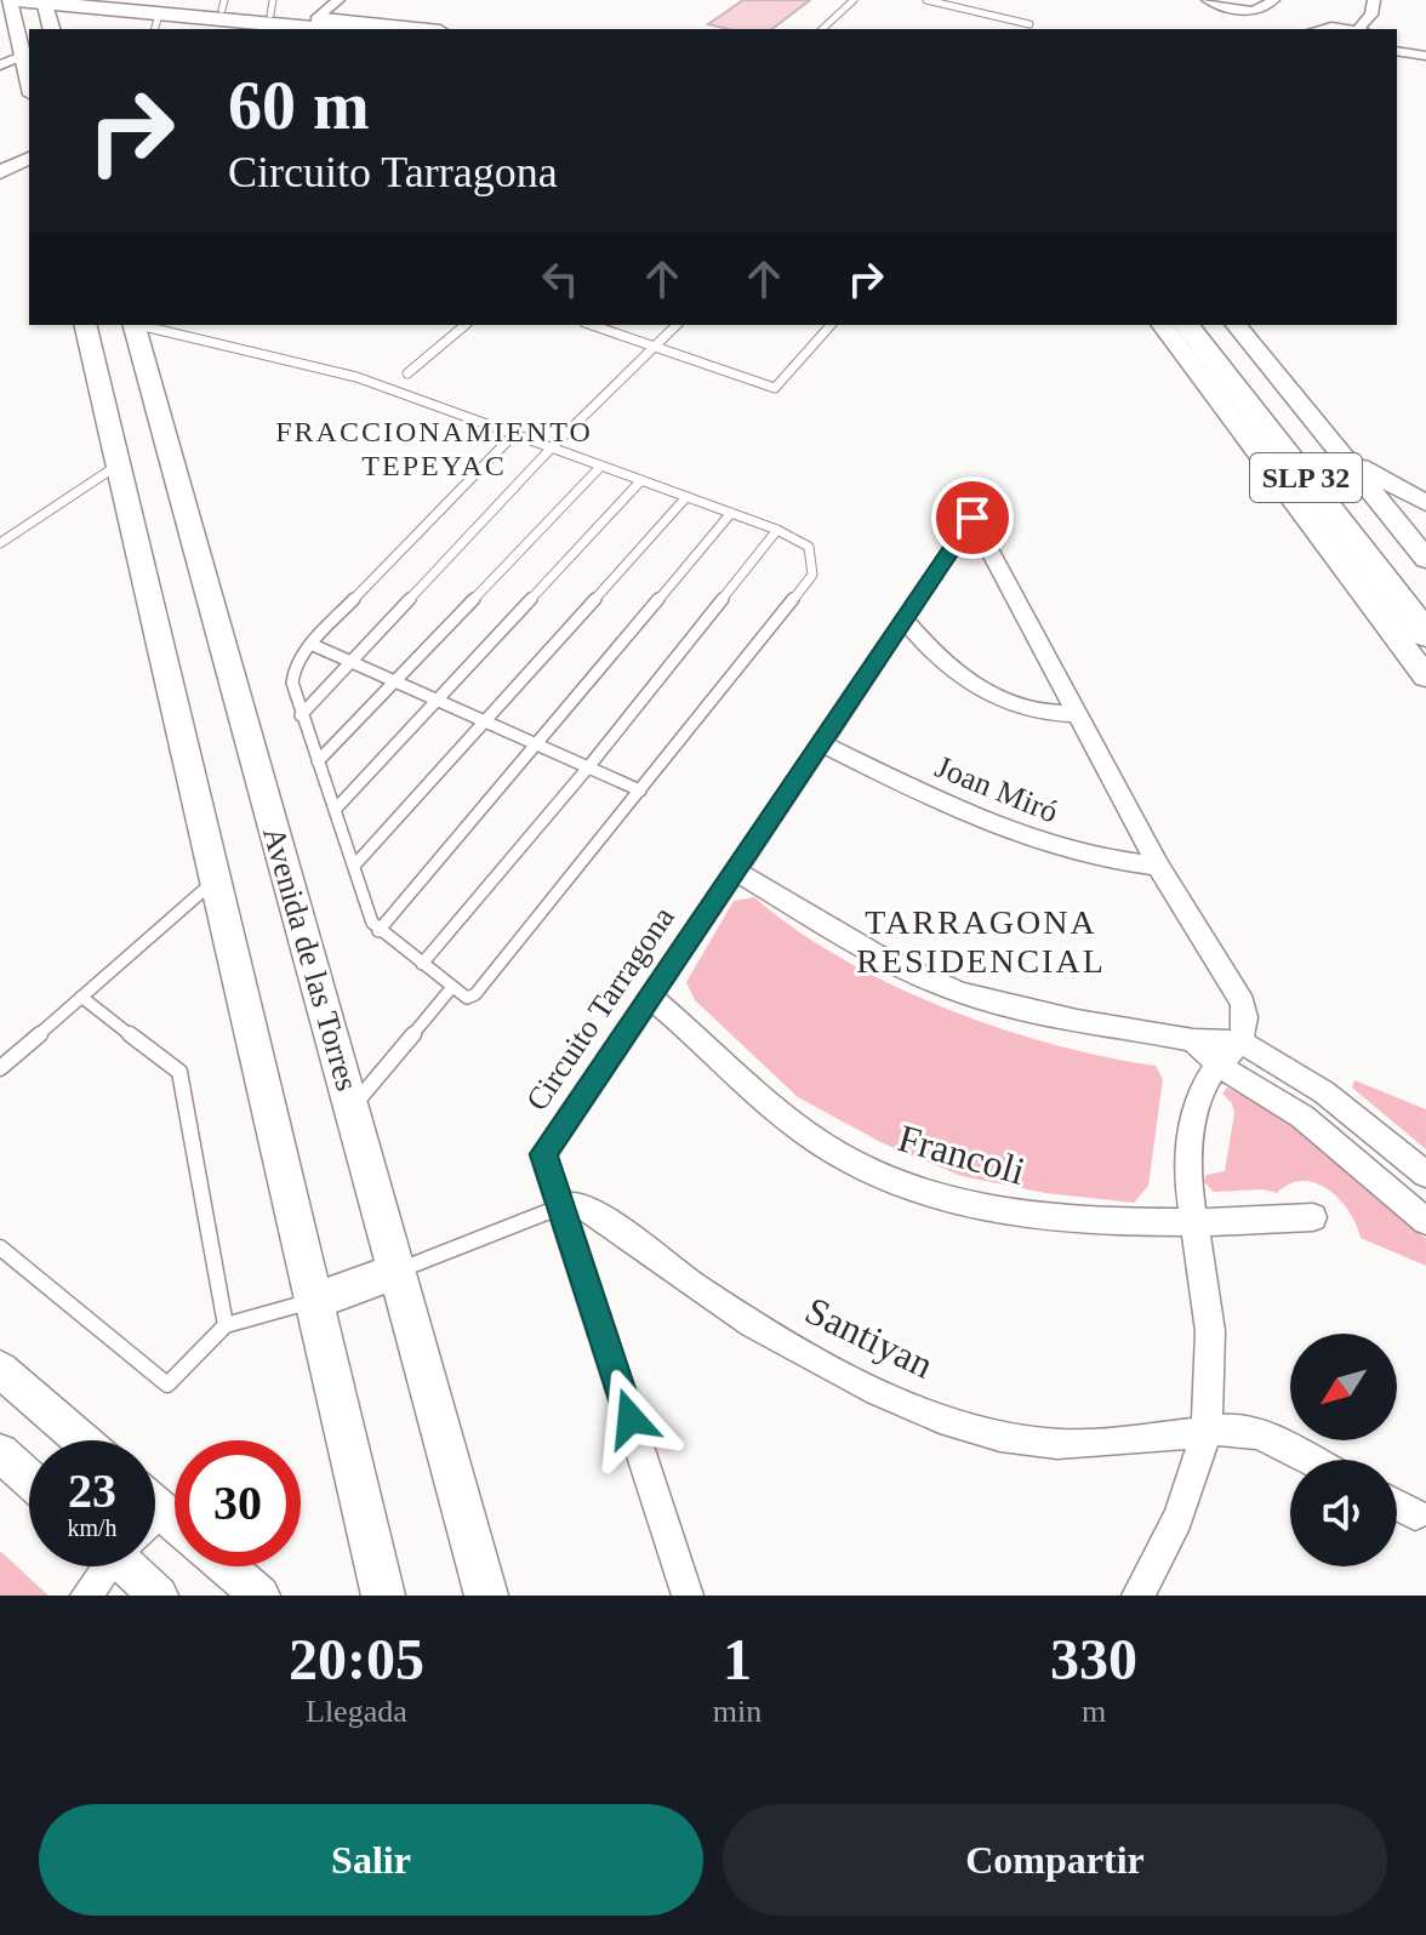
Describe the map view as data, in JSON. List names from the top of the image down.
{
  "streets": {
    "highway": ["SLP 32"],
    "main road": ["Avenida de las Torres"],
    "street": [
      "Joan Miró",
      "Circuito Tarragona",
      "Francoli",
      "Santiyan"
    ]
  },
  "crossings": [
    ["Joan Miró", "Circuito Tarragona"],
    ["Circuito Tarragona", "Francoli"],
    ["Circuito Tarragona", "Santiyan"]
  ],
  "districts": ["FRACCIONAMIENTO TEPEYAC", "TARRAGONA RESIDENCIAL"],
  "north": "bottom left",
  "page": {
    "turn": ["60 m", "Circuito Tarragona"],
    "speed": "23 km/h",
    "limit": "30",
    "eta": [
      "20:05",
      "Llegada",
      "1",
      "min",
      "330",
      "m"
    ],
    "buttons": ["Salir", "Compartir"]
  }
}
